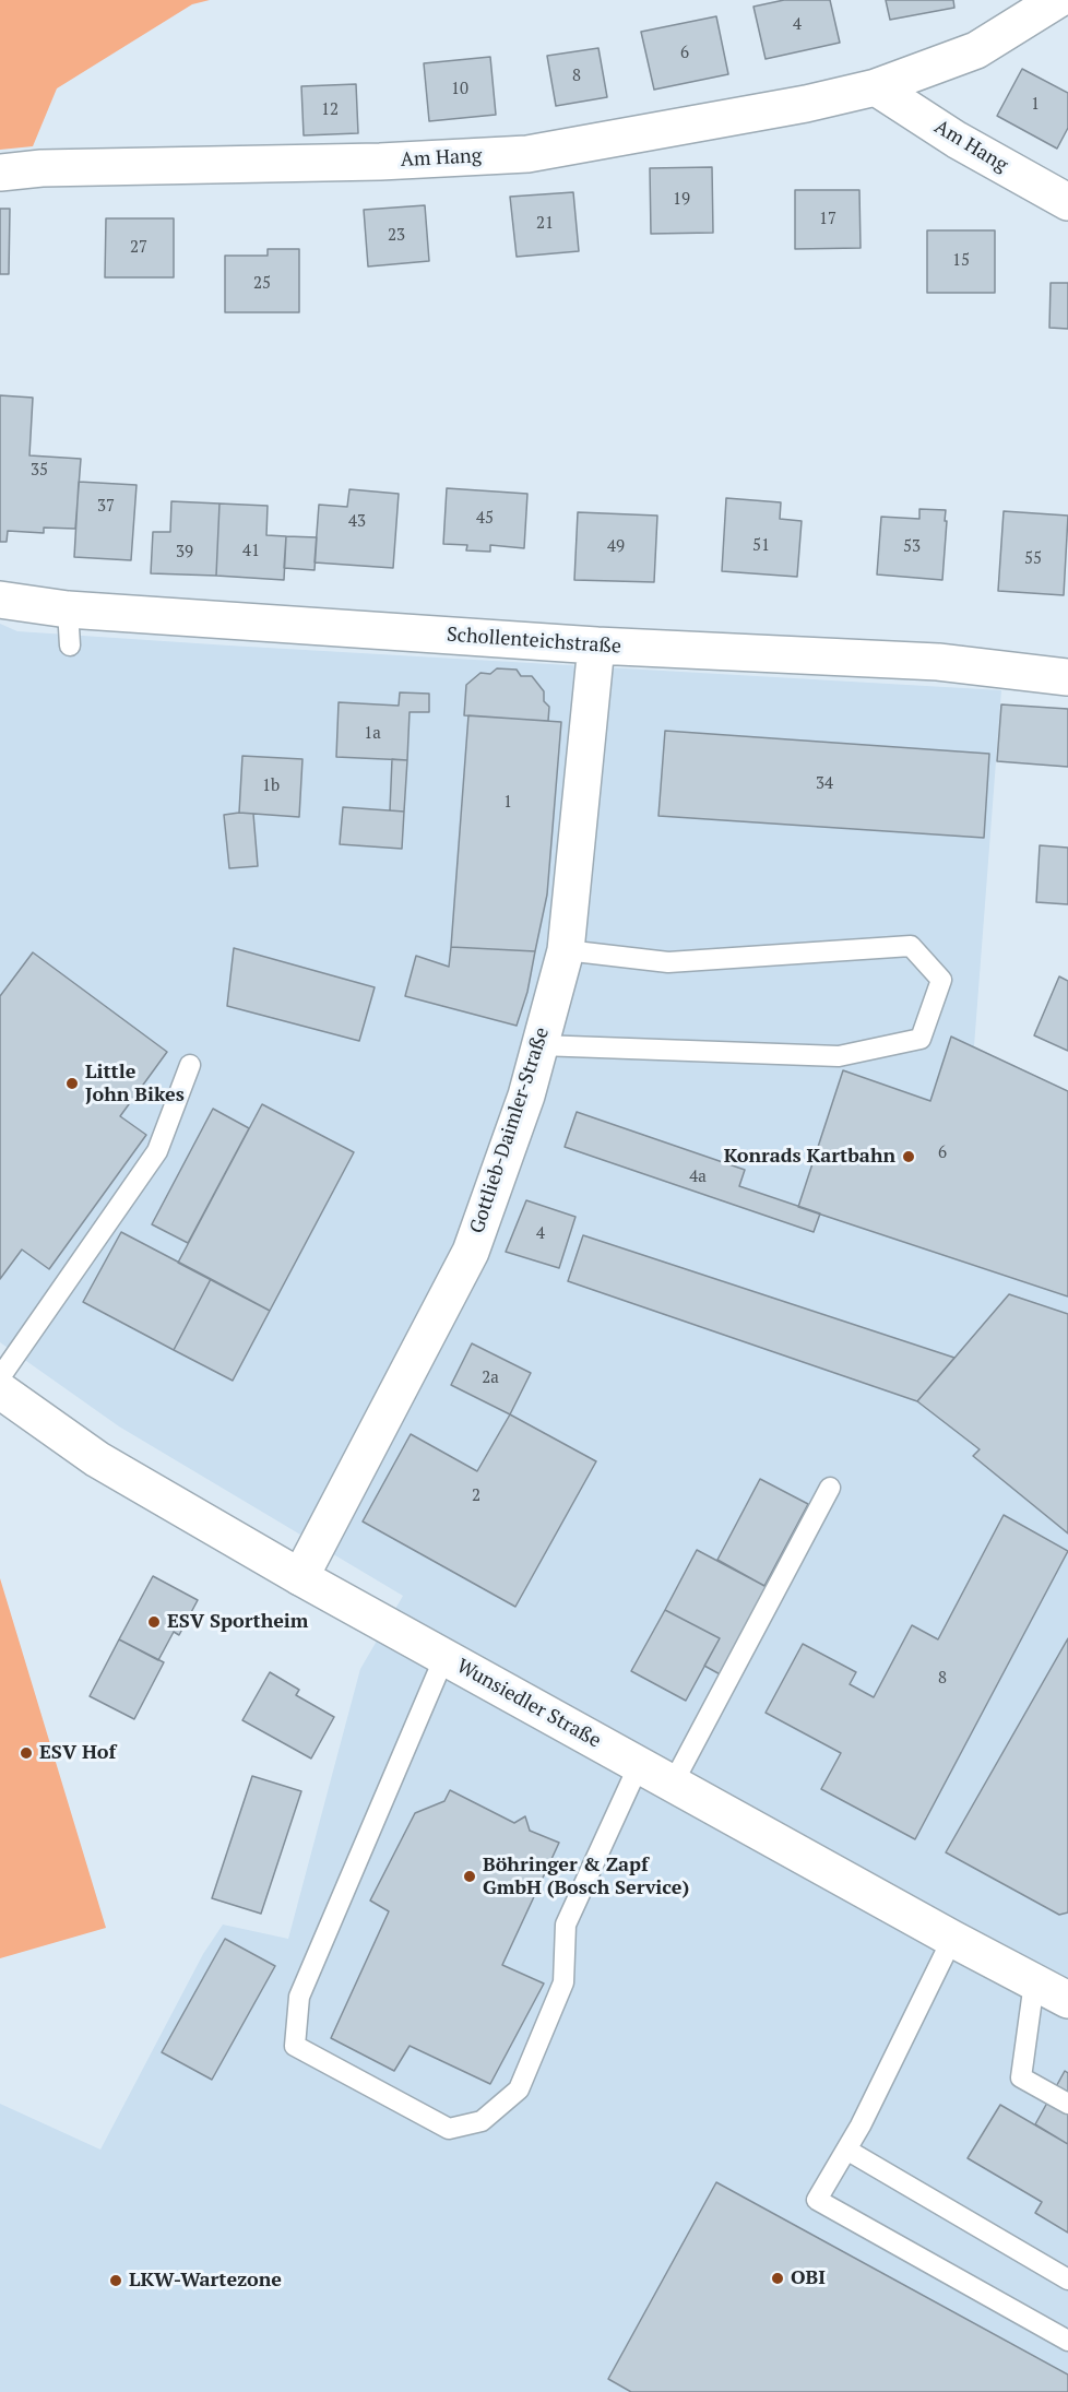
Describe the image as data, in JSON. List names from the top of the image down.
{
  "streets": {
    "street": [
      "Am Hang",
      "Schollenteichstraße",
      "Gottlieb-Daimler-Straße",
      "Wunsiedler Straße"
    ]
  },
  "crossings": [
    ["Schollenteichstraße", "Gottlieb-Daimler-Straße"],
    ["Gottlieb-Daimler-Straße", "Wunsiedler Straße"]
  ],
  "places": [
    "Little John Bikes",
    "Konrads Kartbahn",
    "ESV Sportheim",
    "ESV Hof",
    "Böhringer & Zapf GmbH (Bosch Service)",
    "OBI",
    "LKW-Wartezone"
  ],
  "house_numbers": [
    "4",
    "6",
    "8",
    "10",
    "1",
    "12",
    "19",
    "17",
    "21",
    "23",
    "27",
    "15",
    "25",
    "35",
    "37",
    "45",
    "43",
    "51",
    "49",
    "53",
    "41",
    "39",
    "55",
    "1a",
    "34",
    "1b",
    "1",
    "6",
    "4a",
    "4",
    "2a",
    "2",
    "8"
  ]
}
